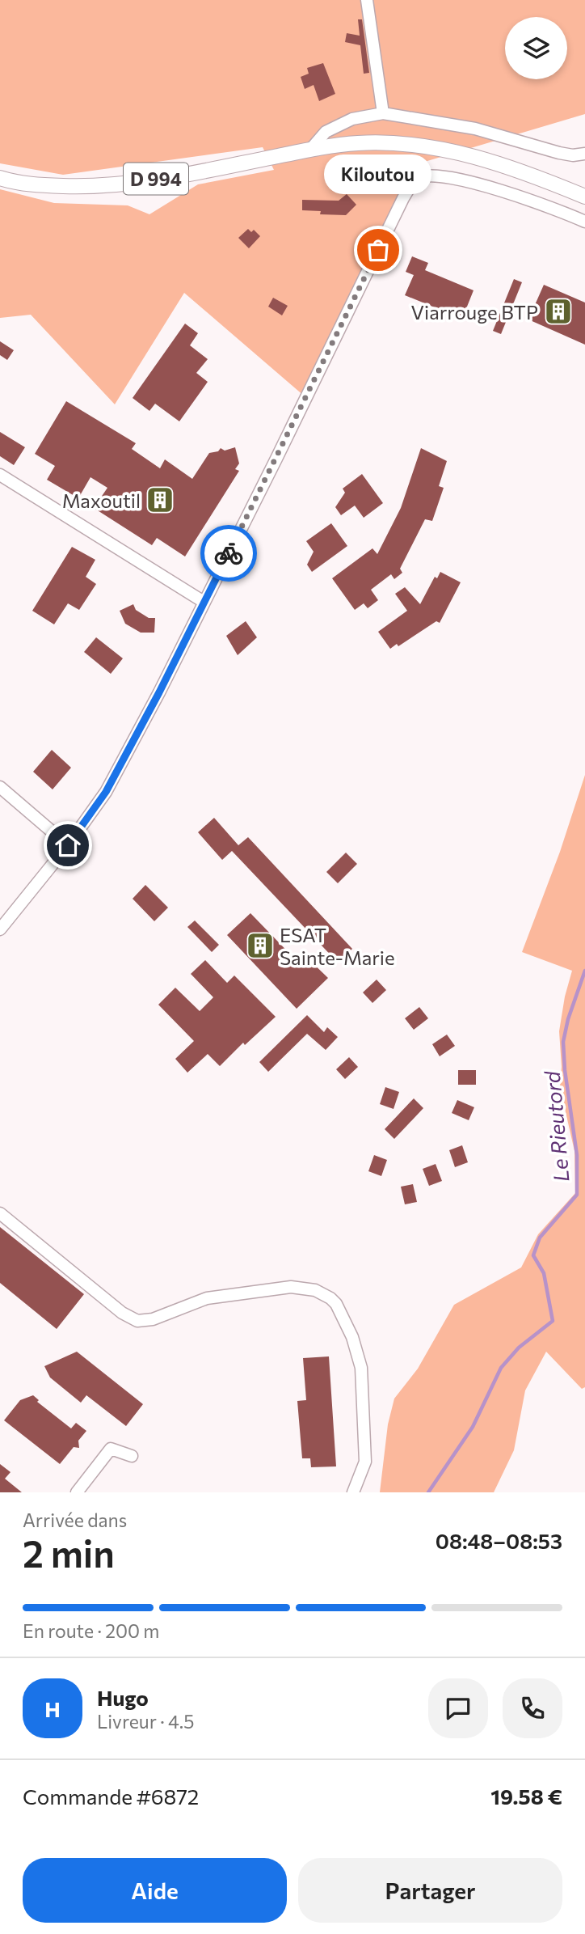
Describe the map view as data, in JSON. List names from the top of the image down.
{
  "streets": {
    "main road": ["D 994"]
  },
  "water": ["Le Rieutord"],
  "places": {
    "other": ["Kiloutou"],
    "building": ["Viarrouge BTP", "Maxoutil", "ESAT Sainte-Marie"]
  },
  "page": {
    "bubble": "Kiloutou",
    "heading": ["2 min", "Arrivée dans", "08:48–08:53"],
    "panel": [
      "Hugo",
      "Livreur · 4.5",
      "Commande #6872",
      "19.58 €"
    ],
    "bar": "En route · 200 m",
    "round": "H",
    "buttons": ["Aide", "Partager"]
  }
}
